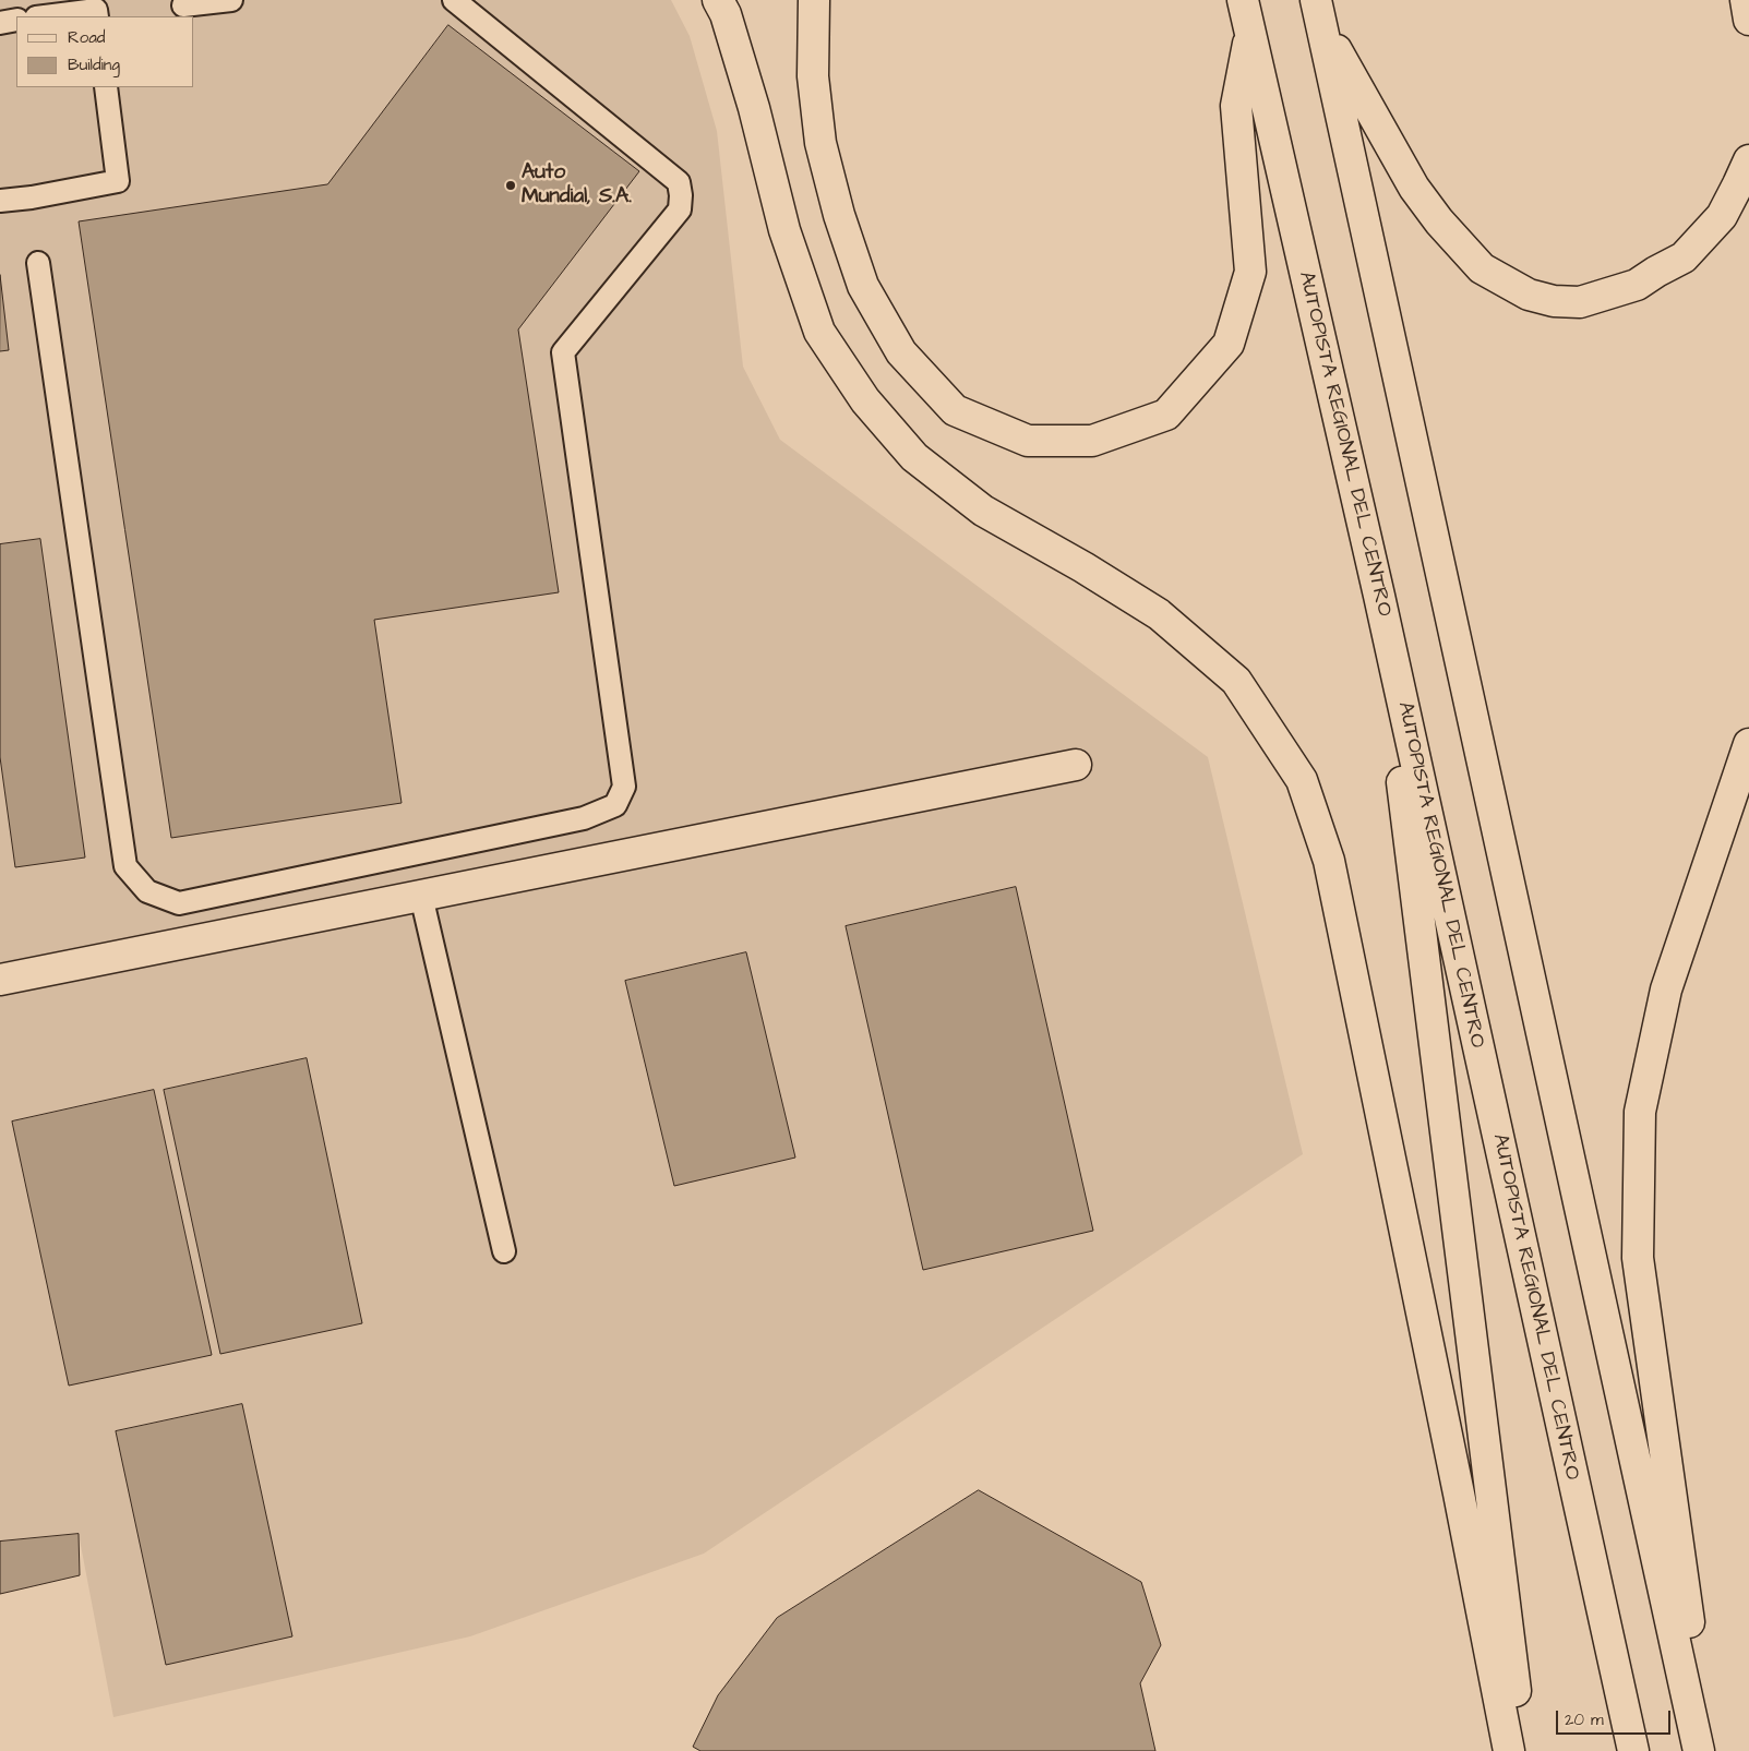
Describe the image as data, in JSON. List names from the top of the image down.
{
  "streets": {
    "main road": ["AUTOPISTA REGIONAL DEL CENTRO"]
  },
  "places": ["Auto Mundial, S.A."],
  "legend": ["Road", "Building"],
  "scale_bar": "20 m"
}
